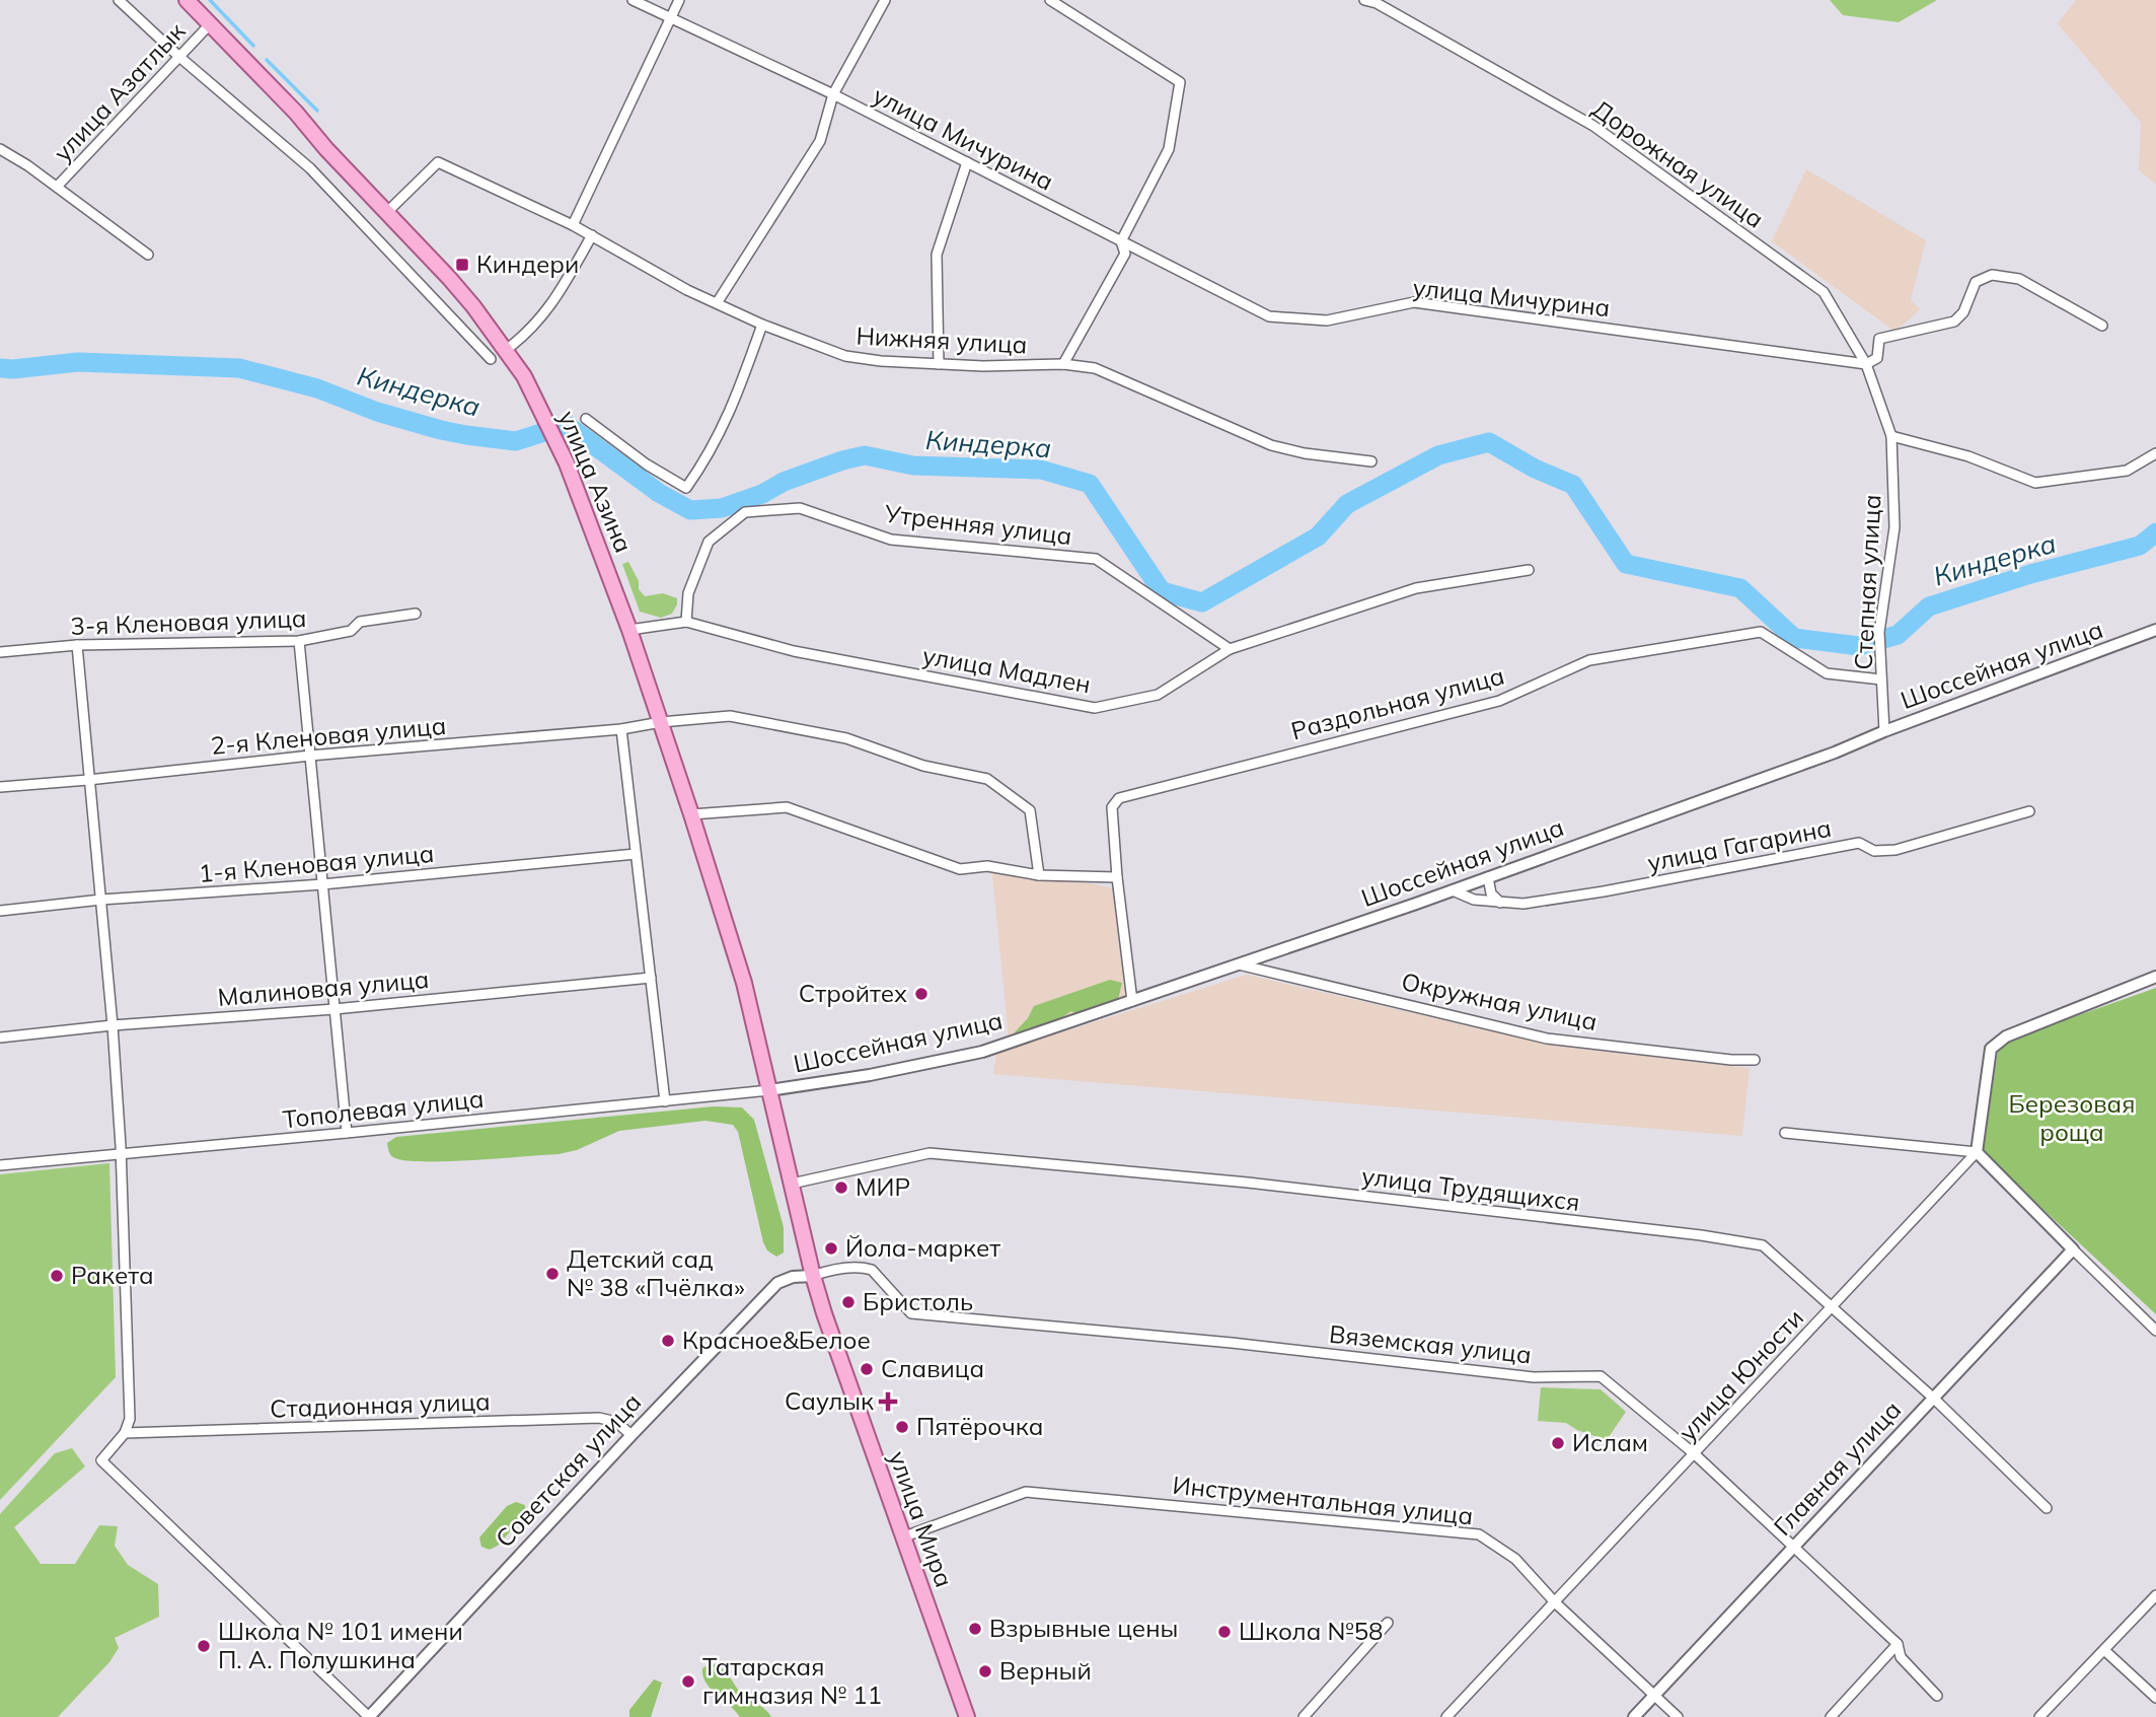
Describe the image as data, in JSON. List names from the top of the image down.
{
  "streets": {
    "main road": ["улица Азина", "улица Мира"],
    "street": [
      "улица Азатлык",
      "улица Мичурина",
      "Дорожная улица",
      "Нижняя улица",
      "Утренняя улица",
      "Степная улица",
      "3-я Кленовая улица",
      "Шоссейная улица",
      "улица Мадлен",
      "Раздольная улица",
      "2-я Кленовая улица",
      "улица Гагарина",
      "1-я Кленовая улица",
      "Малиновая улица",
      "Окружная улица",
      "Тополевая улица",
      "улица Трудящихся",
      "Вяземская улица",
      "улица Юности",
      "Стадионная улица",
      "Главная улица",
      "Советская улица",
      "Инструментальная улица"
    ]
  },
  "crossings": [
    ["улица Азатлык", "улица Азина"],
    ["улица Мичурина", "Дорожная улица"],
    ["Дорожная улица", "Степная улица"],
    ["Нижняя улица", "улица Азина"],
    ["улица Азина", "Шоссейная улица"],
    ["улица Азина", "улица Мадлен"],
    ["улица Азина", "2-я Кленовая улица"],
    ["улица Азина", "Тополевая улица"],
    ["улица Азина", "улица Мира"],
    ["Утренняя улица", "улица Мадлен"],
    ["Степная улица", "Шоссейная улица"],
    ["Степная улица", "Раздольная улица"],
    ["Шоссейная улица", "Раздольная улица"],
    ["Шоссейная улица", "улица Гагарина"],
    ["Шоссейная улица", "Окружная улица"],
    ["Шоссейная улица", "Тополевая улица"],
    ["Шоссейная улица", "улица Мира"],
    ["Тополевая улица", "улица Мира"],
    ["улица Трудящихся", "улица Юности"],
    ["улица Трудящихся", "Главная улица"],
    ["улица Трудящихся", "улица Мира"],
    ["Вяземская улица", "улица Юности"],
    ["Вяземская улица", "Главная улица"],
    ["Вяземская улица", "Советская улица"],
    ["Вяземская улица", "улица Мира"],
    ["улица Юности", "Инструментальная улица"],
    ["Стадионная улица", "Советская улица"],
    ["Главная улица", "Инструментальная улица"],
    ["Советская улица", "улица Мира"],
    ["Инструментальная улица", "улица Мира"]
  ],
  "water": ["Киндерка"],
  "parks": ["Березовая роща"],
  "places": {
    "transit": ["Киндери"],
    "other": [
      "Стройтех",
      "МИР",
      "Йола-маркет",
      "Детский сад № 38 «Пчёлка»",
      "Ракета",
      "Бристоль",
      "Красное&Белое",
      "Славица",
      "Пятёрочка",
      "Ислам",
      "Взрывные цены",
      "Школа №58",
      "Школа № 101 имени П. А. Полушкина",
      "Верный",
      "Татарская гимназия № 11"
    ],
    "health": ["Саулык"]
  }
}
